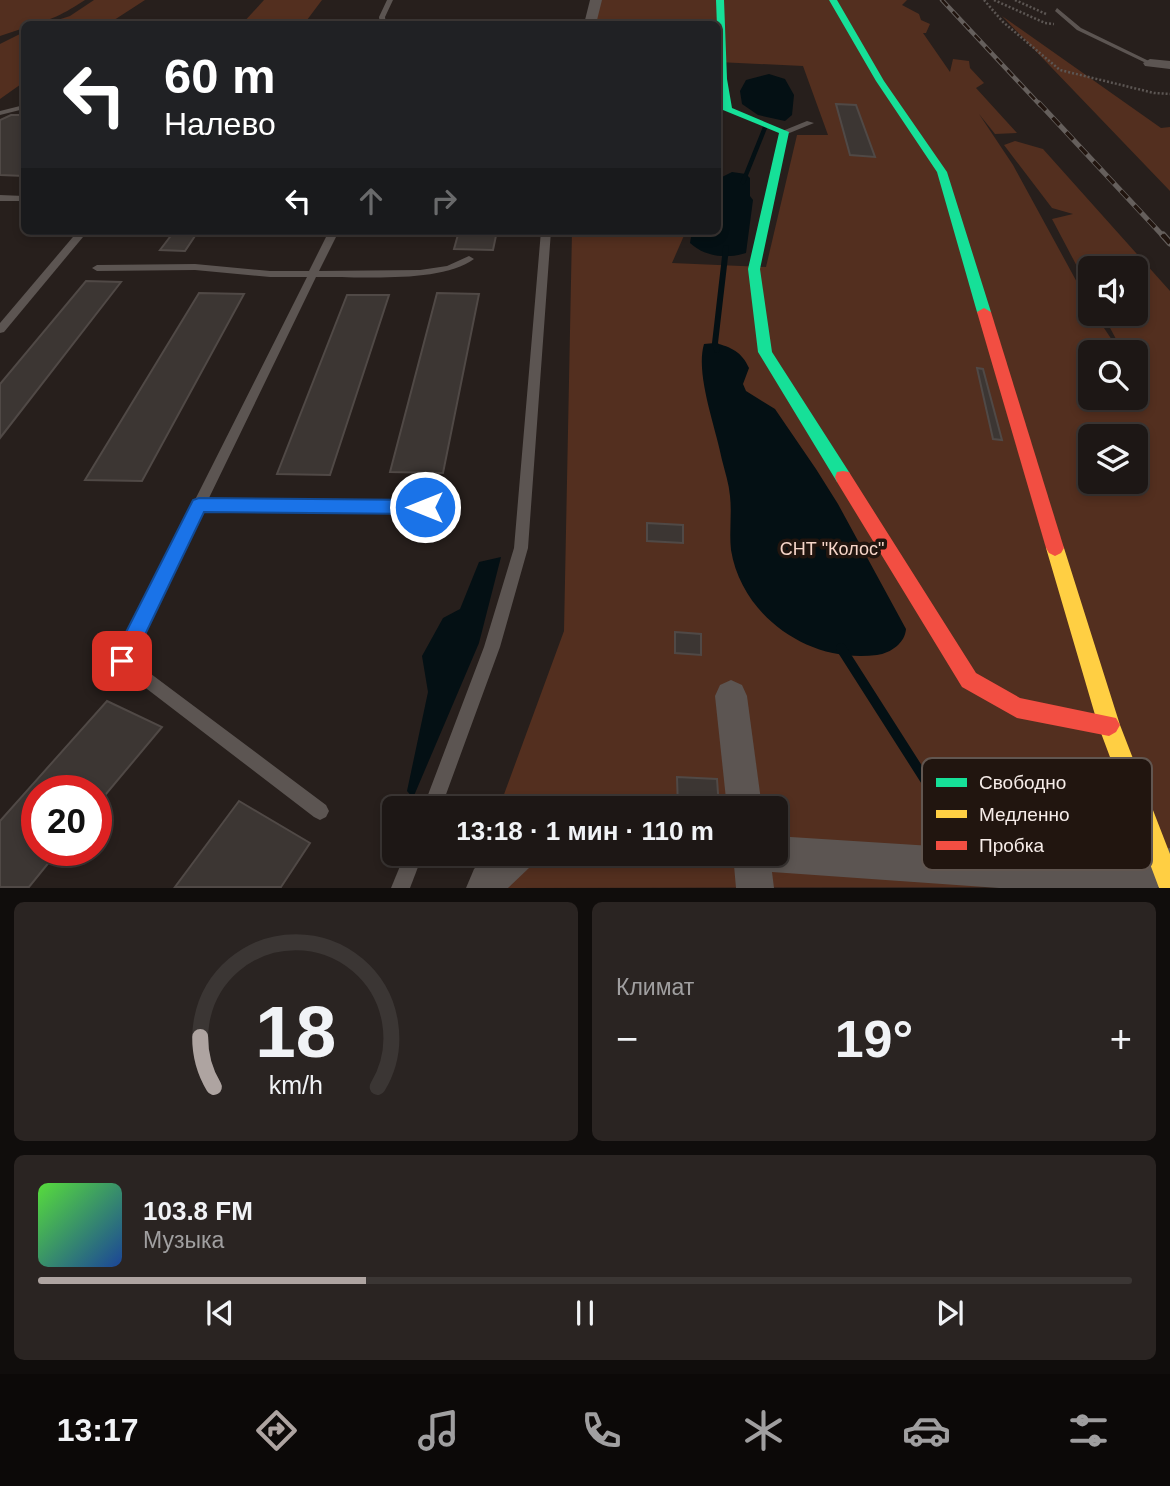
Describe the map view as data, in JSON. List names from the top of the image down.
{
  "parks": ["СНТ \"Колос\""],
  "legend": ["Свободно", "Медленно", "Пробка"],
  "page": {
    "turn": ["60 m", "Налево"],
    "limit": "20",
    "trip": "13:18 · 1 мин · 110 m",
    "tile": "Климат",
    "heat": ["−", "19°", "+"],
    "song": ["103.8 FM", "Музыка"],
    "tabs": "13:17",
    "gauge": ["18", "km/h"]
  }
}
